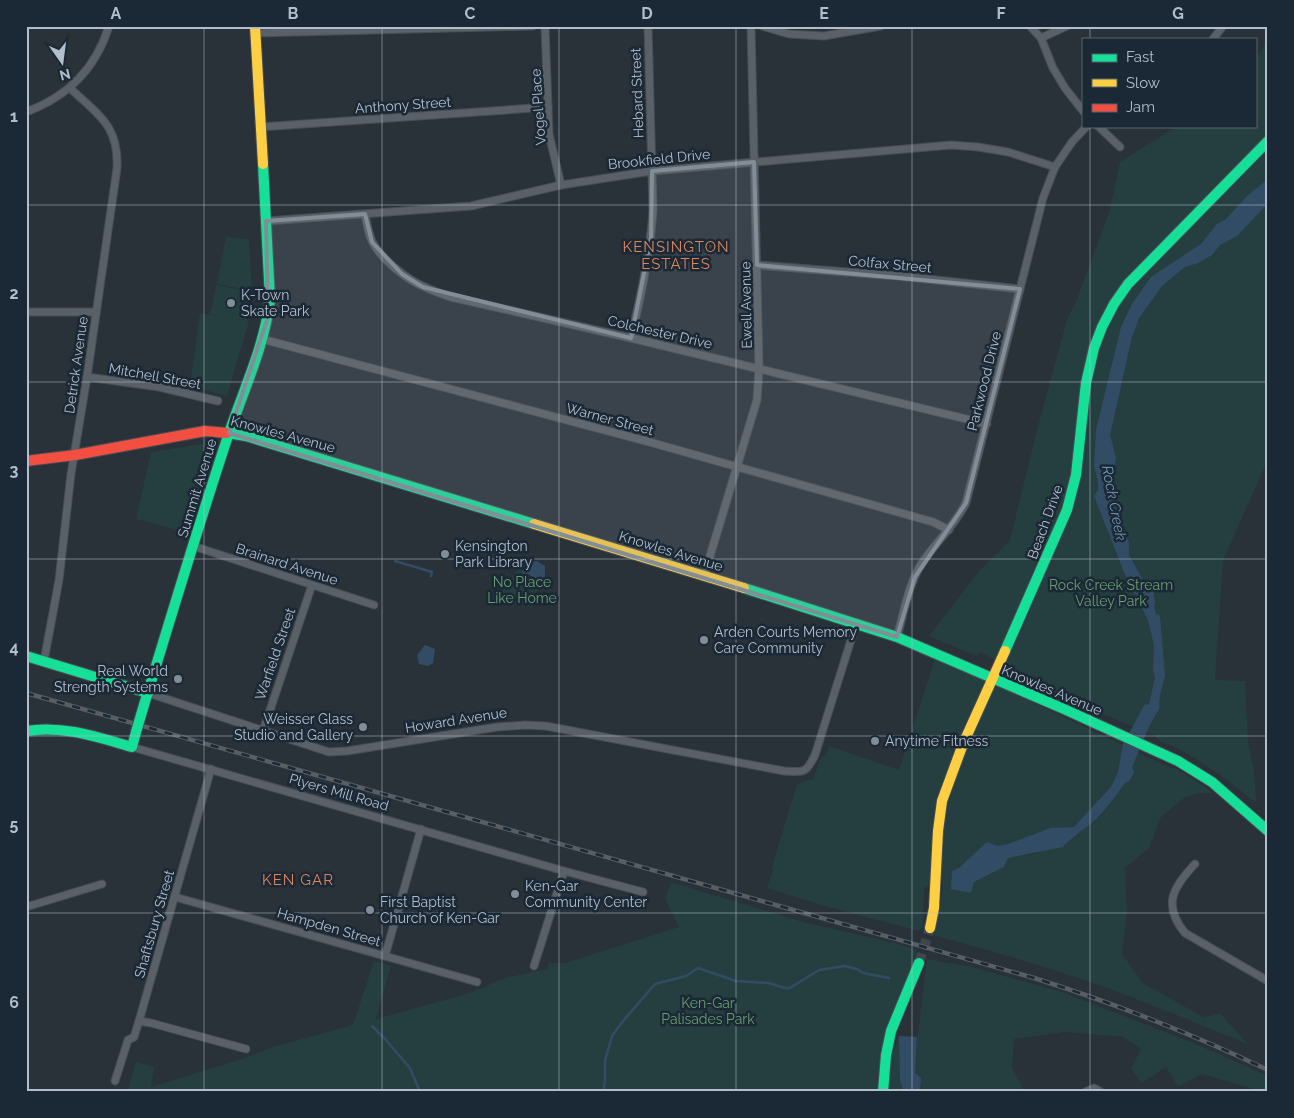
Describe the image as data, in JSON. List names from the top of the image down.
{
  "streets": {
    "street": [
      "Hebard Street",
      "Anthony Street",
      "Vogel Place",
      "Brookfield Drive",
      "Colfax Street",
      "Ewell Avenue",
      "Colchester Drive",
      "Detrick Avenue",
      "Mitchell Street",
      "Parkwood Drive",
      "Warner Street",
      "Knowles Avenue",
      "Summit Avenue",
      "Beach Drive",
      "Brainard Avenue",
      "Warfield Street",
      "Howard Avenue",
      "Plyers Mill Road",
      "Shaftsbury Street",
      "Hampden Street"
    ]
  },
  "crossings": [
    ["Hebard Street", "Brookfield Drive"],
    ["Hebard Street", "Colchester Drive"],
    ["Anthony Street", "Vogel Place"],
    ["Anthony Street", "Summit Avenue"],
    ["Vogel Place", "Brookfield Drive"],
    ["Brookfield Drive", "Ewell Avenue"],
    ["Brookfield Drive", "Colchester Drive"],
    ["Brookfield Drive", "Parkwood Drive"],
    ["Brookfield Drive", "Summit Avenue"],
    ["Colfax Street", "Ewell Avenue"],
    ["Colfax Street", "Parkwood Drive"],
    ["Ewell Avenue", "Colchester Drive"],
    ["Ewell Avenue", "Warner Street"],
    ["Ewell Avenue", "Knowles Avenue"],
    ["Colchester Drive", "Parkwood Drive"],
    ["Detrick Avenue", "Mitchell Street"],
    ["Detrick Avenue", "Knowles Avenue"],
    ["Detrick Avenue", "Howard Avenue"],
    ["Parkwood Drive", "Warner Street"],
    ["Parkwood Drive", "Knowles Avenue"],
    ["Warner Street", "Summit Avenue"],
    ["Knowles Avenue", "Summit Avenue"],
    ["Knowles Avenue", "Beach Drive"],
    ["Knowles Avenue", "Howard Avenue"],
    ["Summit Avenue", "Brainard Avenue"],
    ["Summit Avenue", "Howard Avenue"],
    ["Summit Avenue", "Plyers Mill Road"],
    ["Brainard Avenue", "Warfield Street"],
    ["Warfield Street", "Howard Avenue"],
    ["Plyers Mill Road", "Shaftsbury Street"],
    ["Shaftsbury Street", "Hampden Street"]
  ],
  "districts": ["KENSINGTON ESTATES", "KEN GAR"],
  "water": ["Rock Creek"],
  "parks": ["No Place Like Home", "Rock Creek Stream Valley Park", "Ken-Gar Palisades Park"],
  "places": [
    "K-Town Skate Park",
    "Kensington Park Library",
    "Arden Courts Memory Care Community",
    "Real World Strength Systems",
    "Weisser Glass Studio and Gallery",
    "Anytime Fitness",
    "Ken-Gar Community Center",
    "First Baptist Church of Ken-Gar"
  ],
  "legend": ["Fast", "Slow", "Jam"],
  "north": "bottom",
  "grid": {
    "columns": [
      "A",
      "B",
      "C",
      "D",
      "E",
      "F",
      "G"
    ],
    "rows": [
      "1",
      "2",
      "3",
      "4",
      "5",
      "6"
    ]
  }
}
